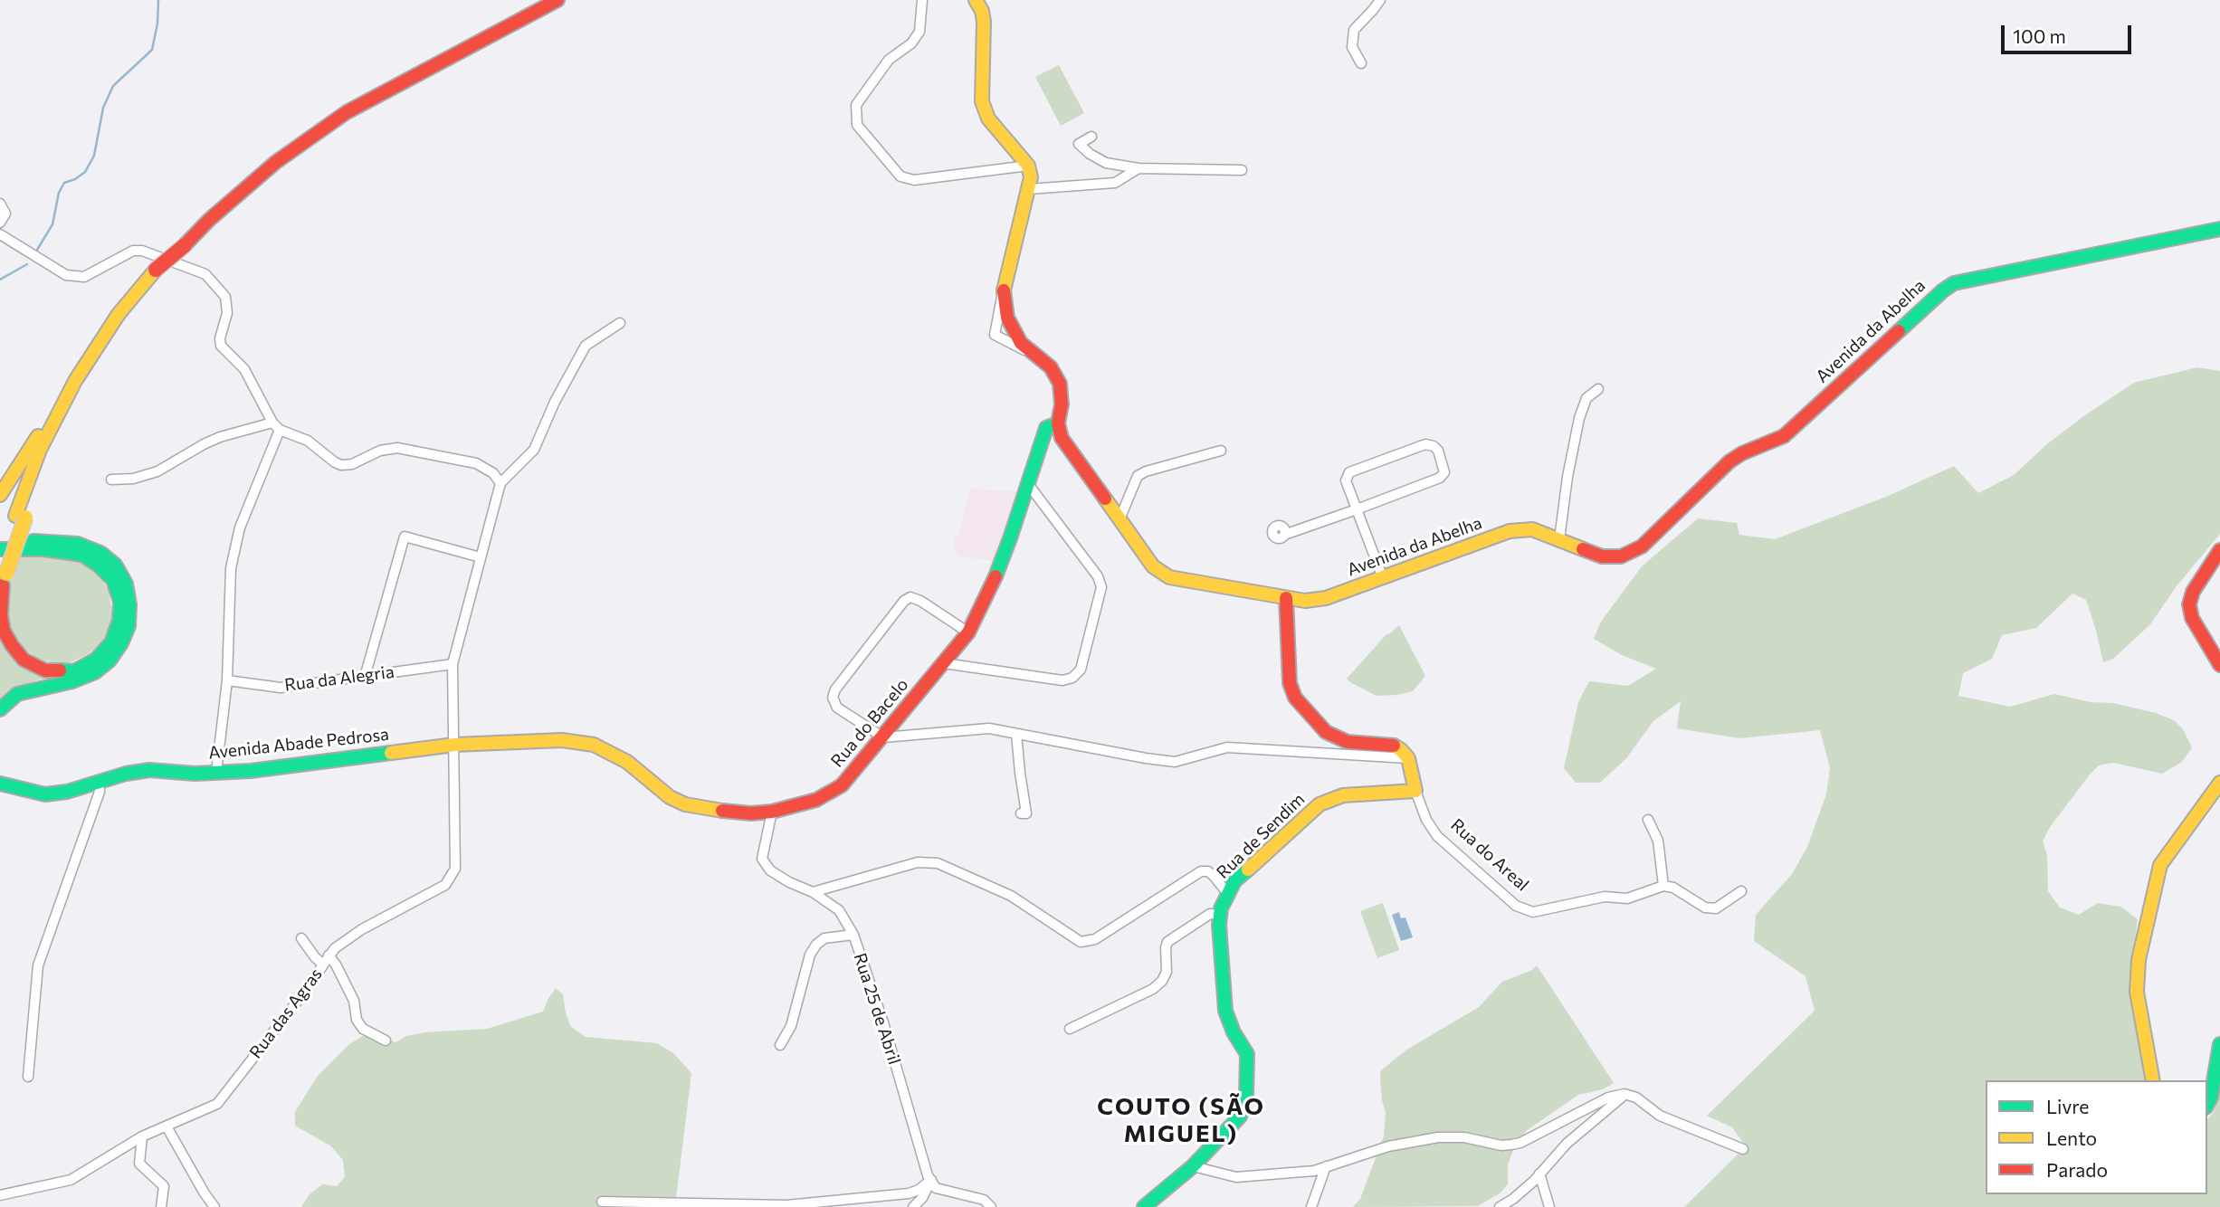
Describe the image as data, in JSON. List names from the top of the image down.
{
  "streets": {
    "main road": [
      "Avenida da Abelha",
      "Rua do Bacelo",
      "Avenida Abade Pedrosa",
      "Rua de Sendim",
      "Rua do Areal"
    ],
    "street": ["Rua da Alegria", "Rua 25 de Abril", "Rua das Agras"]
  },
  "crossings": [
    ["Avenida da Abelha", "Rua do Bacelo"],
    ["Rua da Alegria", "Rua das Agras"],
    ["Rua do Bacelo", "Avenida Abade Pedrosa"],
    ["Rua do Bacelo", "Rua 25 de Abril"],
    ["Rua do Bacelo", "Rua das Agras"],
    ["Avenida Abade Pedrosa", "Rua das Agras"],
    ["Rua de Sendim", "Rua do Areal"]
  ],
  "districts": ["COUTO (SÃO MIGUEL)"],
  "legend": ["Livre", "Lento", "Parado"],
  "scale_bar": "100 m"
}
